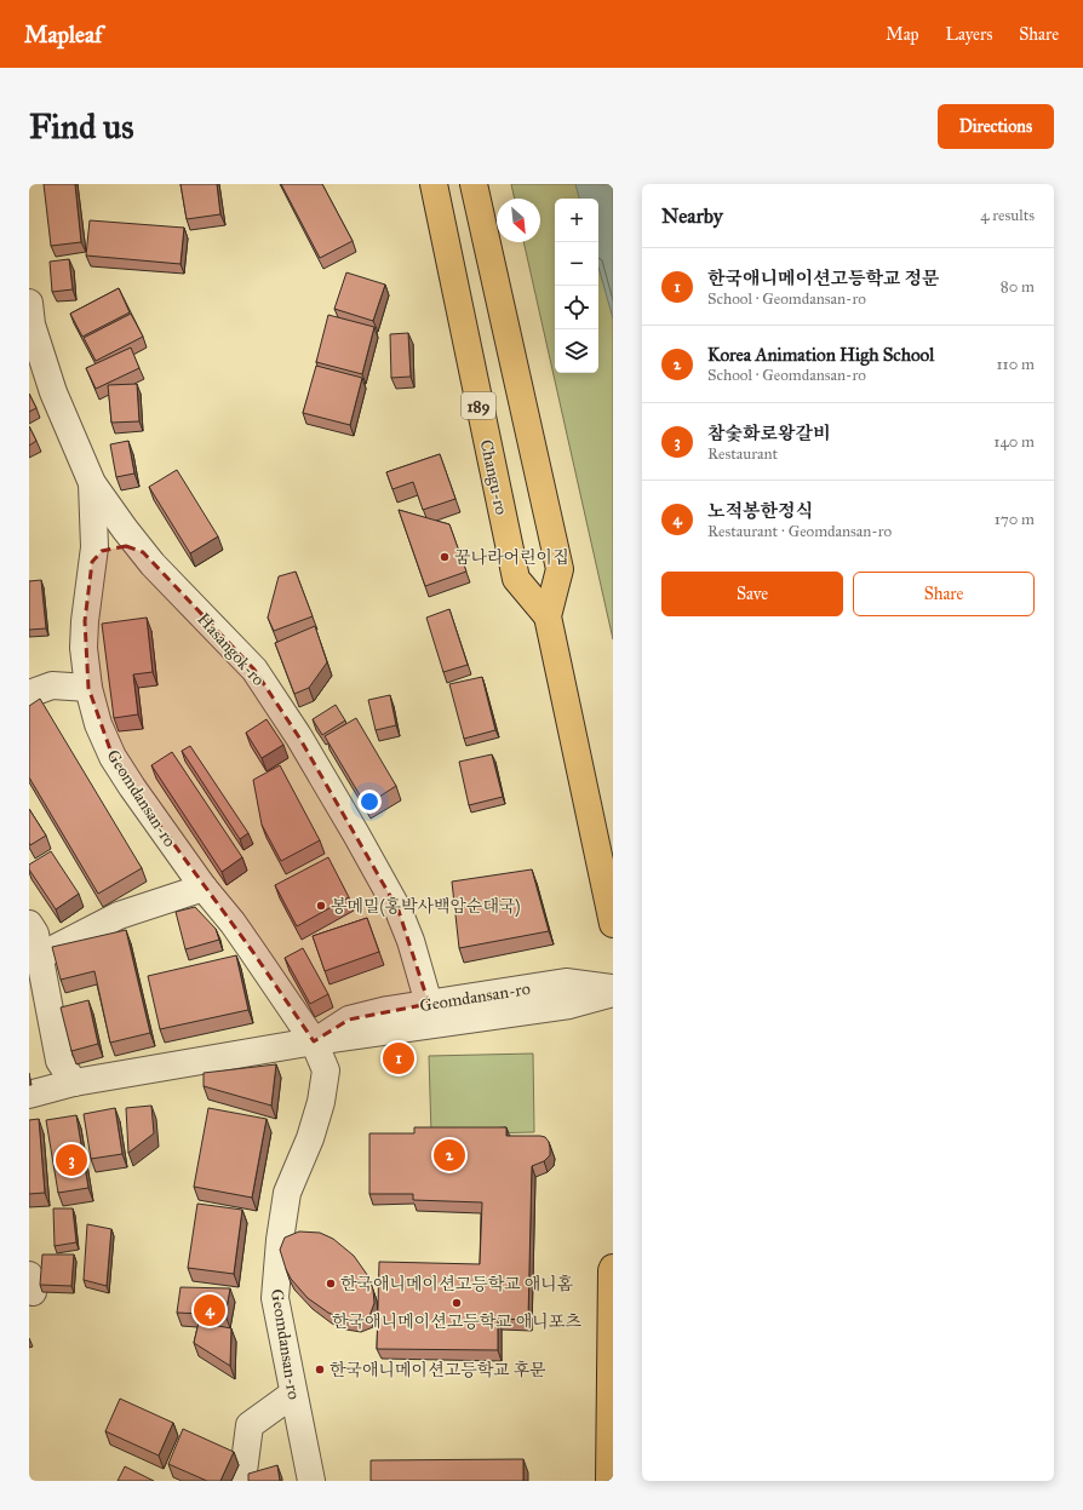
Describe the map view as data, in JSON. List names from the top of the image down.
{
  "streets": {
    "main road": ["189", "Changu-ro"],
    "street": ["Hasangok-ro", "Geomdansan-ro"]
  },
  "crossings": [
    ["Hasangok-ro", "Geomdansan-ro"]
  ],
  "places": [
    "꿈나라어린이집",
    "봉메밀(홍박사백암순대국)",
    "한국애니메이션고등학교 애니홈",
    "한국애니메이션고등학교 애니포츠",
    "한국애니메이션고등학교 후문"
  ],
  "north": "bottom right",
  "page": {
    "header": "Mapleaf",
    "nav": ["Map", "Layers", "Share"],
    "buttons": [
      "Directions",
      ["Save", "Share"]
    ],
    "title": "Find us",
    "heading": ["Nearby", "4 results"],
    "map_buttons": ["+", "−"],
    "list": [
      {
        "mark": "1",
        "name": "한국애니메이션고등학교 정문",
        "note": "School · Geomdansan-ro",
        "value": "80 m"
      },
      {
        "mark": "2",
        "name": "Korea Animation High School",
        "note": "School · Geomdansan-ro",
        "value": "110 m"
      },
      {
        "mark": "3",
        "name": "참숯화로왕갈비",
        "note": "Restaurant",
        "value": "140 m"
      },
      {
        "mark": "4",
        "name": "노적봉한정식",
        "note": "Restaurant · Geomdansan-ro",
        "value": "170 m"
      }
    ],
    "pins": [
      "1",
      "2",
      "3",
      "4"
    ]
  }
}
